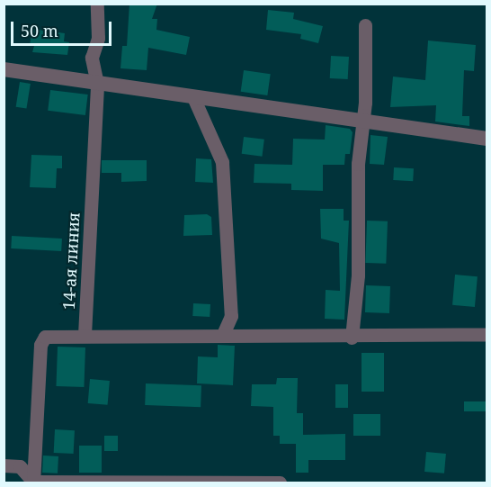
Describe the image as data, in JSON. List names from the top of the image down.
{
  "streets": {
    "street": ["14-ая линия"]
  },
  "scale_bar": "50 m"
}
